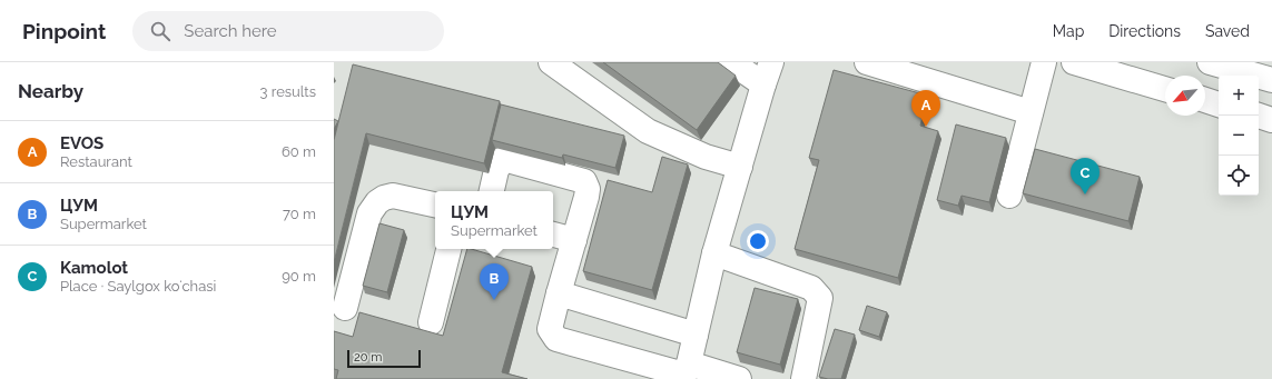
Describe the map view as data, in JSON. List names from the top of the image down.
{
  "scale_bar": "20 m",
  "north": "bottom left",
  "page": {
    "header": "Pinpoint",
    "search": "Search here",
    "nav": ["Map", "Directions", "Saved"],
    "heading": ["Nearby", "3 results"],
    "map_buttons": ["+", "−"],
    "pins": ["A", "C", "B"],
    "list": [
      {
        "mark": "A",
        "name": "EVOS",
        "note": "Restaurant",
        "value": "60 m"
      },
      {
        "mark": "B",
        "name": "ЦУМ",
        "note": "Supermarket",
        "value": "70 m"
      },
      {
        "mark": "C",
        "name": "Kamolot",
        "note": "Place · Saylgox koʻchasi",
        "value": "90 m"
      }
    ],
    "popup": ["ЦУМ", "Supermarket"],
    "scale": "20 m"
  }
}
